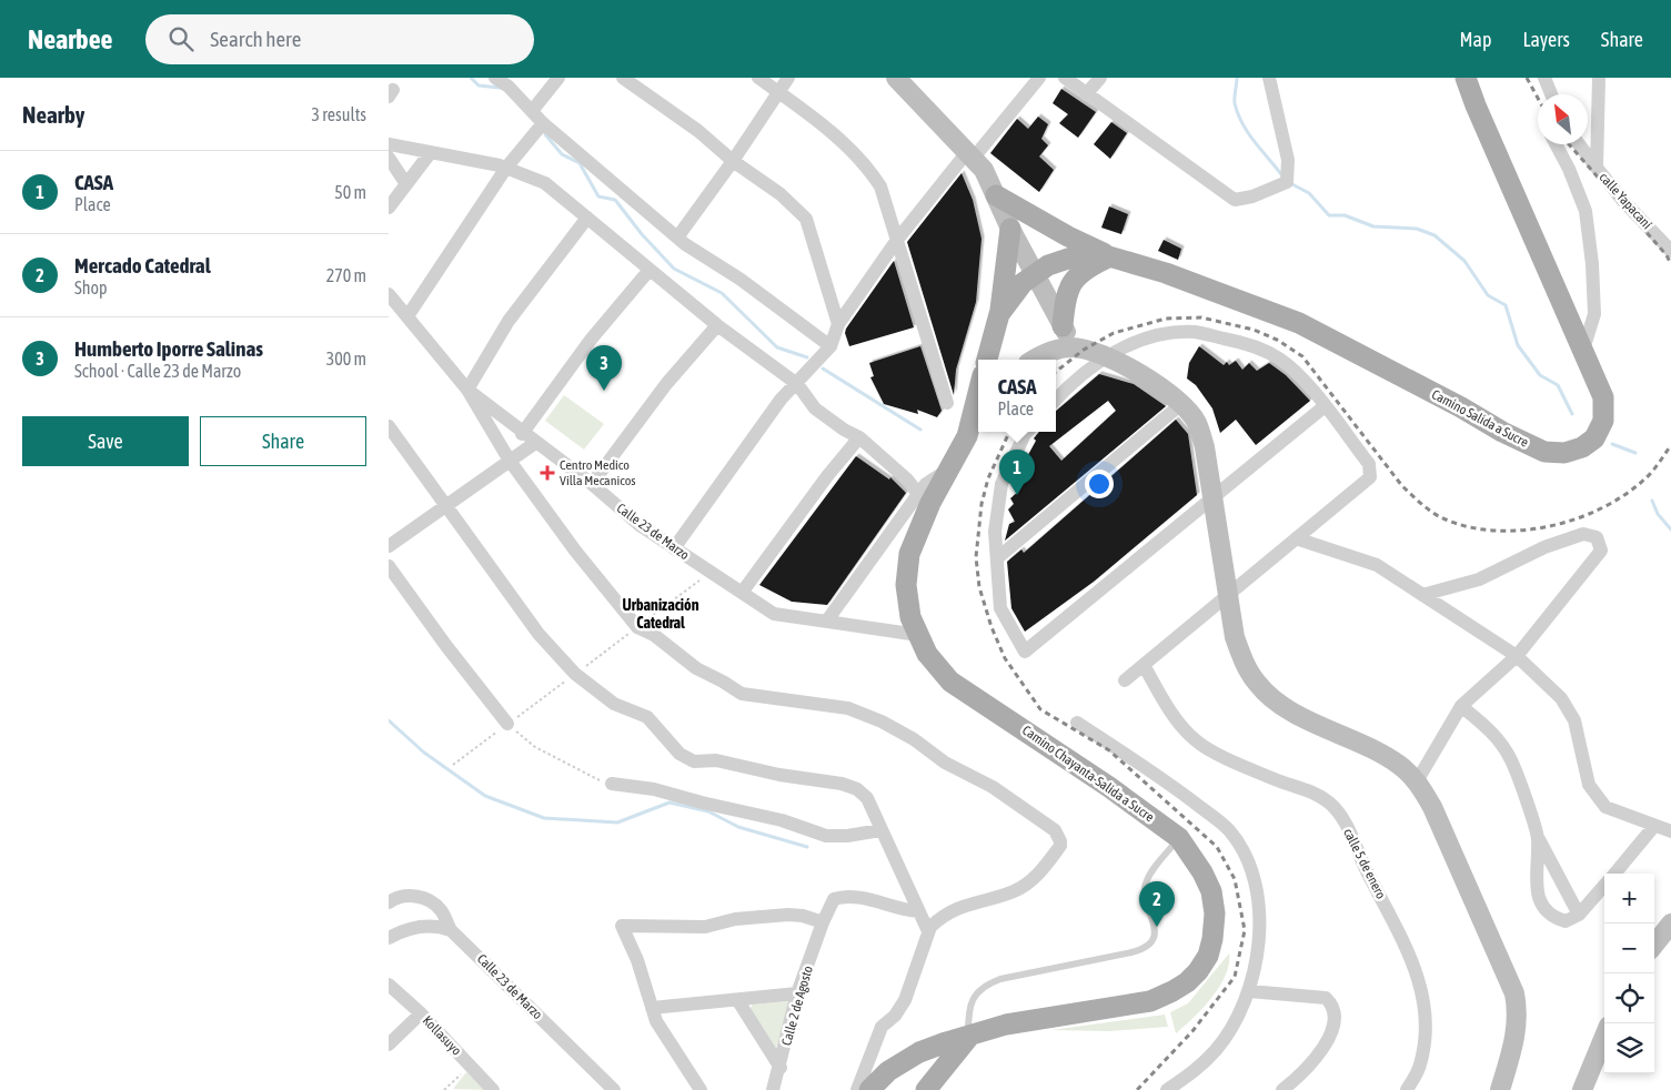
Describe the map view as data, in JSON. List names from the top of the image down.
{
  "streets": {
    "main road": ["Camino Salida a Sucre", "Camino Chayanta-Salida a Sucre"],
    "street": [
      "calle Yapacaní",
      "Calle 23 de Marzo",
      "calle 5 de enero",
      "Calle 2 de Agosto",
      "Kollasuyo"
    ]
  },
  "crossings": [
    ["Calle 23 de Marzo", "Camino Chayanta-Salida a Sucre"]
  ],
  "districts": ["Urbanización Catedral"],
  "places": {
    "health": ["Centro Medico Villa Mecanicos"]
  },
  "north": "top left",
  "page": {
    "header": "Nearbee",
    "search": "Search here",
    "nav": ["Map", "Layers", "Share"],
    "heading": ["Nearby", "3 results"],
    "list": [
      {
        "mark": "1",
        "name": "CASA",
        "note": "Place",
        "value": "50 m"
      },
      {
        "mark": "2",
        "name": "Mercado Catedral",
        "note": "Shop",
        "value": "270 m"
      },
      {
        "mark": "3",
        "name": "Humberto Iporre Salinas",
        "note": "School · Calle 23 de Marzo",
        "value": "300 m"
      }
    ],
    "pins": ["3", "1", "2"],
    "popup": ["CASA", "Place"],
    "buttons": ["Save", "Share"],
    "map_buttons": ["+", "−"]
  }
}
